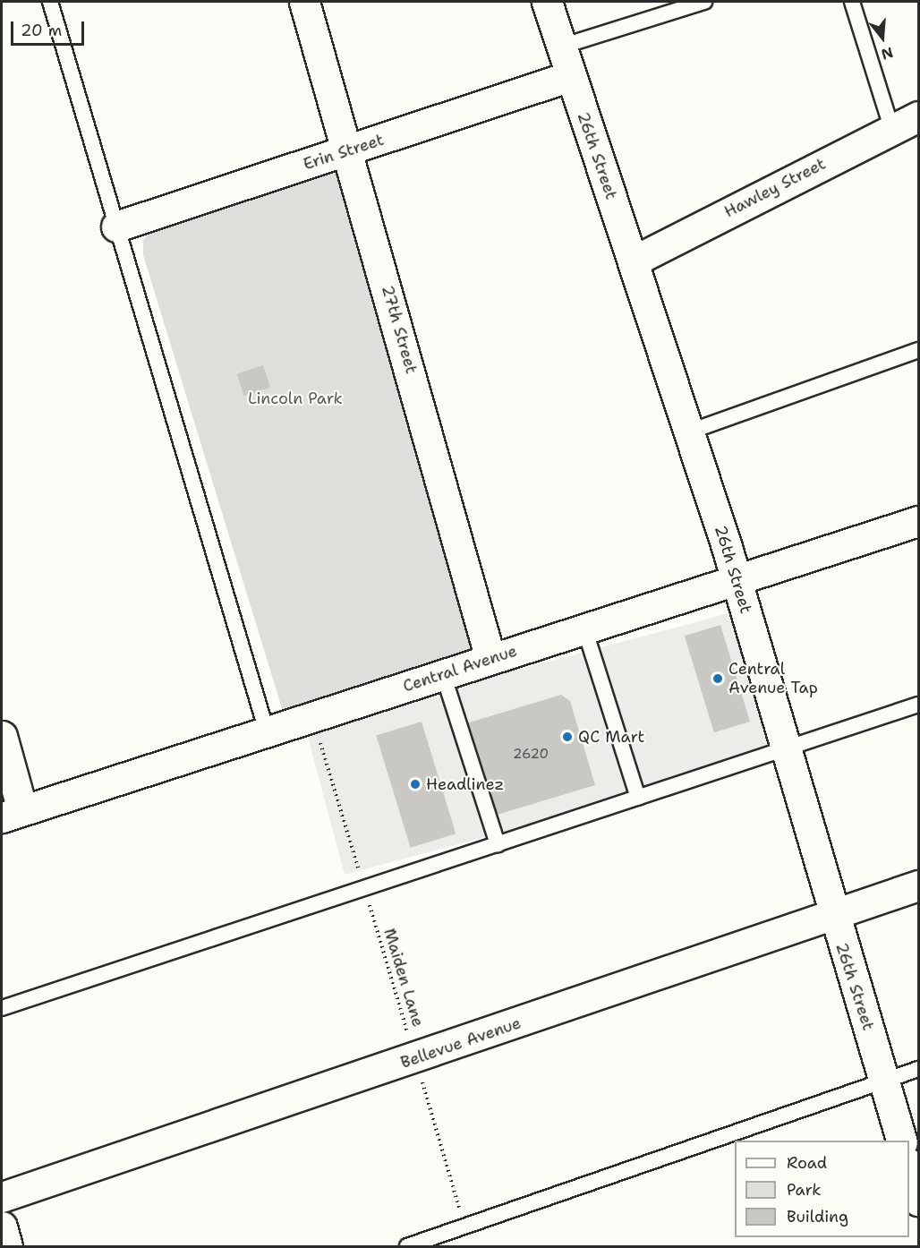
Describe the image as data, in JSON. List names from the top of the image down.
{
  "streets": {
    "street": [
      "Erin Street",
      "26th Street",
      "Hawley Street",
      "27th Street",
      "Central Avenue",
      "Bellevue Avenue"
    ],
    "path": ["Maiden Lane"]
  },
  "crossings": [
    ["Erin Street", "26th Street"],
    ["Erin Street", "27th Street"],
    ["26th Street", "Hawley Street"],
    ["26th Street", "Central Avenue"],
    ["26th Street", "Bellevue Avenue"],
    ["27th Street", "Central Avenue"],
    ["Central Avenue", "Maiden Lane"],
    ["Maiden Lane", "Bellevue Avenue"]
  ],
  "parks": ["Lincoln Park"],
  "places": ["Central Avenue Tap", "QC Mart", "Headlinez"],
  "house_numbers": ["2620"],
  "legend": ["Road", "Park", "Building"],
  "scale_bar": "20 m",
  "north": "bottom"
}
